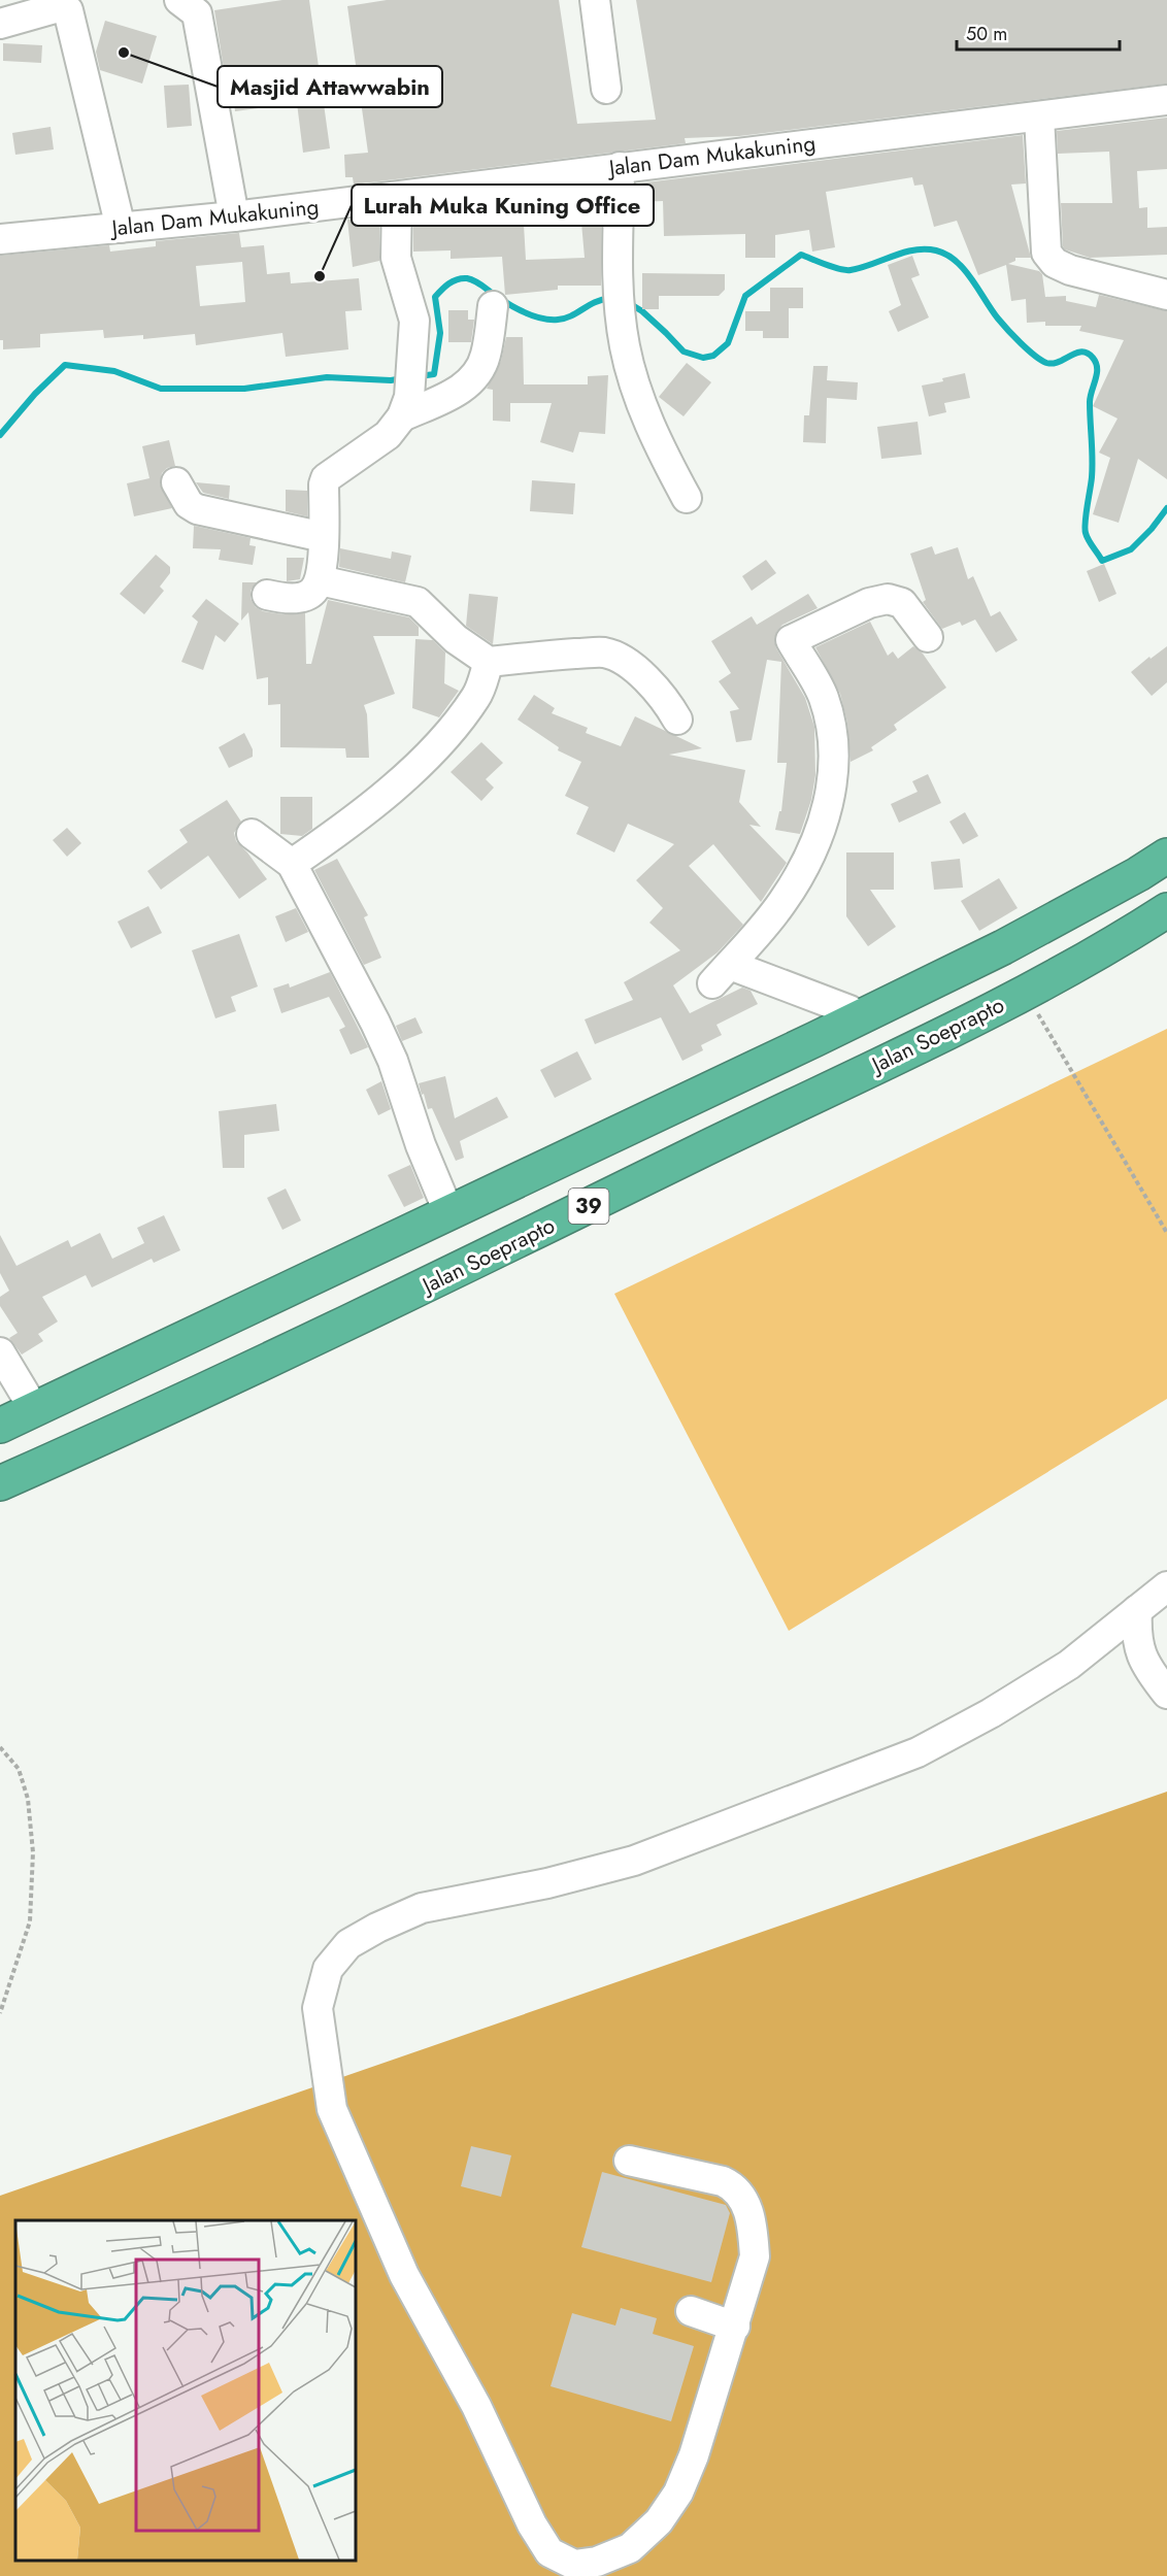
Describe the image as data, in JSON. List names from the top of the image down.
{
  "streets": {
    "highway": ["Jalan Soeprapto", "39"],
    "street": ["Jalan Dam Mukakuning"]
  },
  "places": ["Masjid Attawwabin", "Lurah Muka Kuning Office"],
  "scale_bar": "50 m"
}
